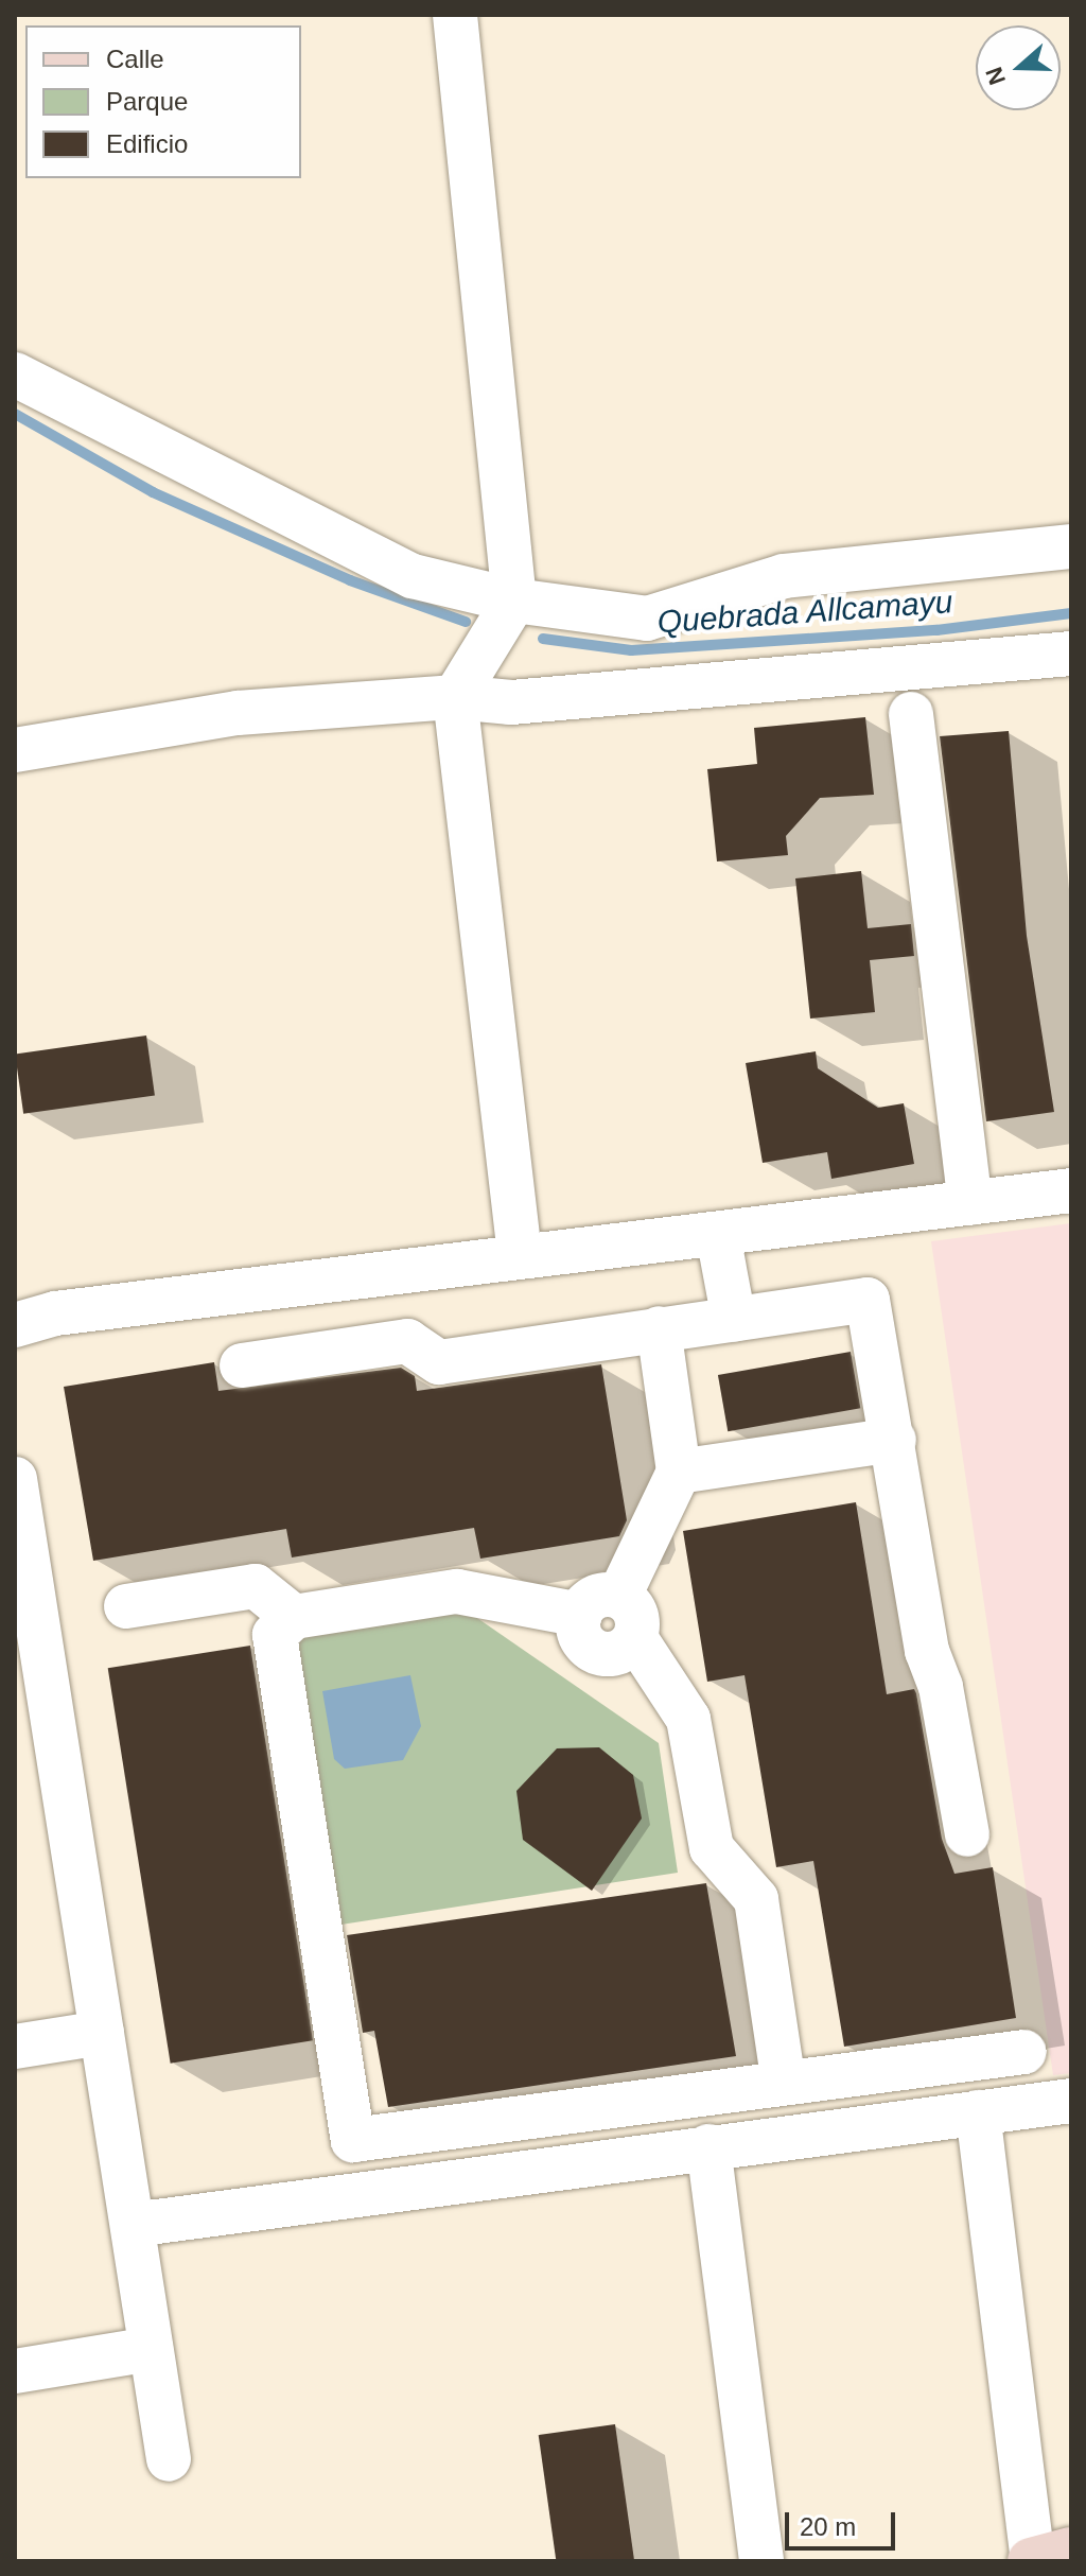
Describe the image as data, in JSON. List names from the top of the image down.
{
  "water": ["Quebrada Allcamayu"],
  "legend": ["Calle", "Parque", "Edificio"],
  "scale_bar": "20 m",
  "north": "left"
}
